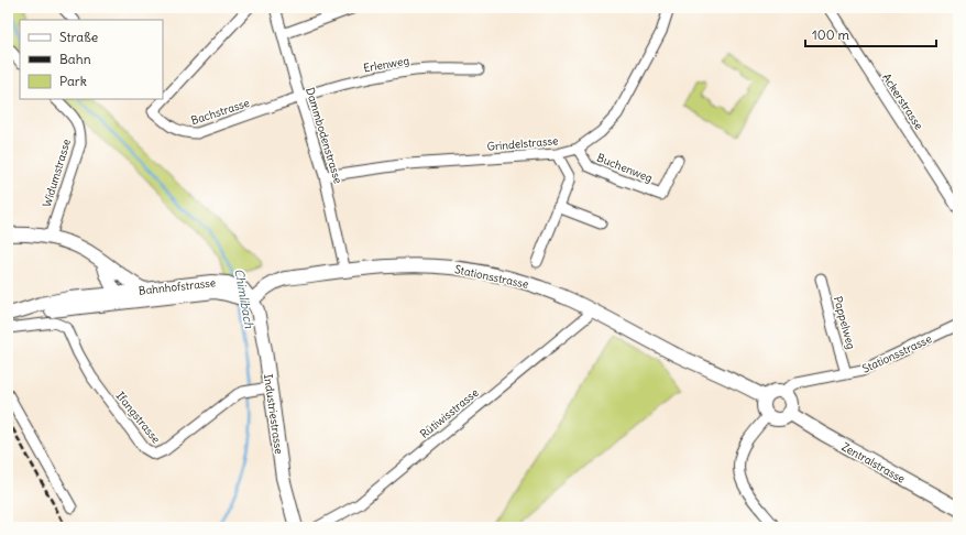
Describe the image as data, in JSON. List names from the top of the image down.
{
  "streets": {
    "main road": [
      "Stationsstrasse",
      "Bahnhofstrasse",
      "Industriestrasse",
      "Zentralstrasse"
    ],
    "street": [
      "Erlenweg",
      "Ackerstrasse",
      "Bachstrasse",
      "Dammbodenstrasse",
      "Grindelstrasse",
      "Buchenweg",
      "Widumstrasse",
      "Pappelweg",
      "Rütiwisstrasse",
      "Ifangstrasse"
    ]
  },
  "crossings": [
    ["Erlenweg", "Bachstrasse"],
    ["Erlenweg", "Dammbodenstrasse"],
    ["Bachstrasse", "Dammbodenstrasse"],
    ["Dammbodenstrasse", "Grindelstrasse"],
    ["Dammbodenstrasse", "Stationsstrasse"],
    ["Grindelstrasse", "Buchenweg"],
    ["Stationsstrasse", "Bahnhofstrasse"],
    ["Stationsstrasse", "Pappelweg"],
    ["Stationsstrasse", "Rütiwisstrasse"],
    ["Stationsstrasse", "Industriestrasse"],
    ["Stationsstrasse", "Zentralstrasse"],
    ["Bahnhofstrasse", "Industriestrasse"],
    ["Industriestrasse", "Ifangstrasse"]
  ],
  "water": ["Chimlibach"],
  "legend": ["Straße", "Bahn", "Park"],
  "scale_bar": "100 m"
}
